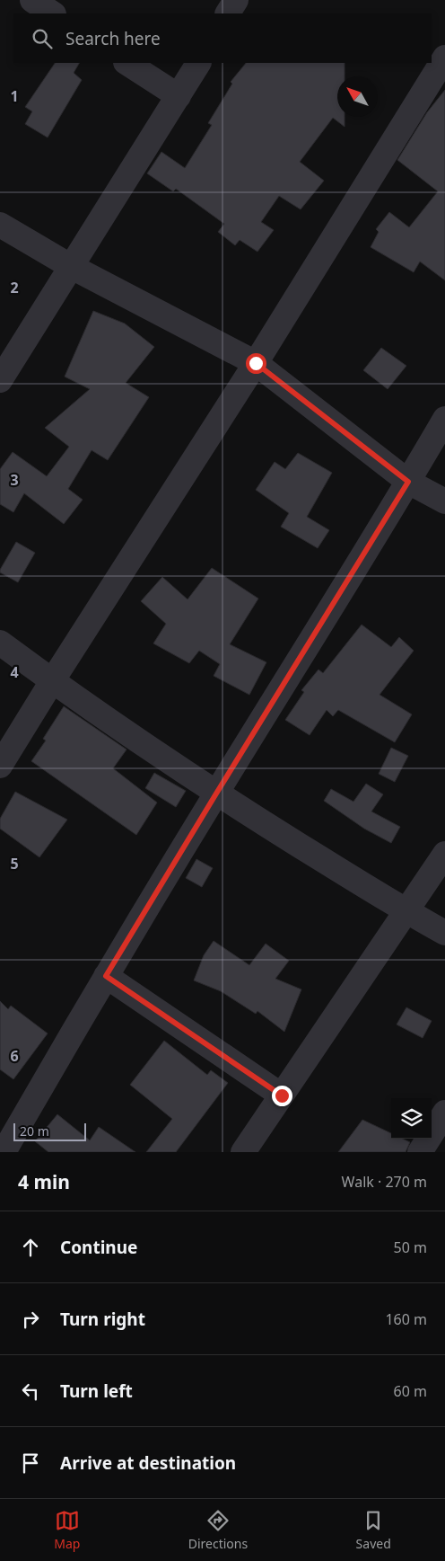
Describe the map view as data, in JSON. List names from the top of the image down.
{
  "scale_bar": "20 m",
  "north": "top left",
  "page": {
    "search": "Search here",
    "scale": "20 m",
    "heading": ["4 min", "Walk · 270 m"],
    "list": [
      ["Continue", "50 m"],
      ["Turn right", "160 m"],
      ["Turn left", "60 m"],
      "Arrive at destination"
    ],
    "nav": ["Map", "Directions", "Saved"]
  },
  "grid": {
    "rows": [
      "1",
      "2",
      "3",
      "4",
      "5",
      "6"
    ]
  }
}
